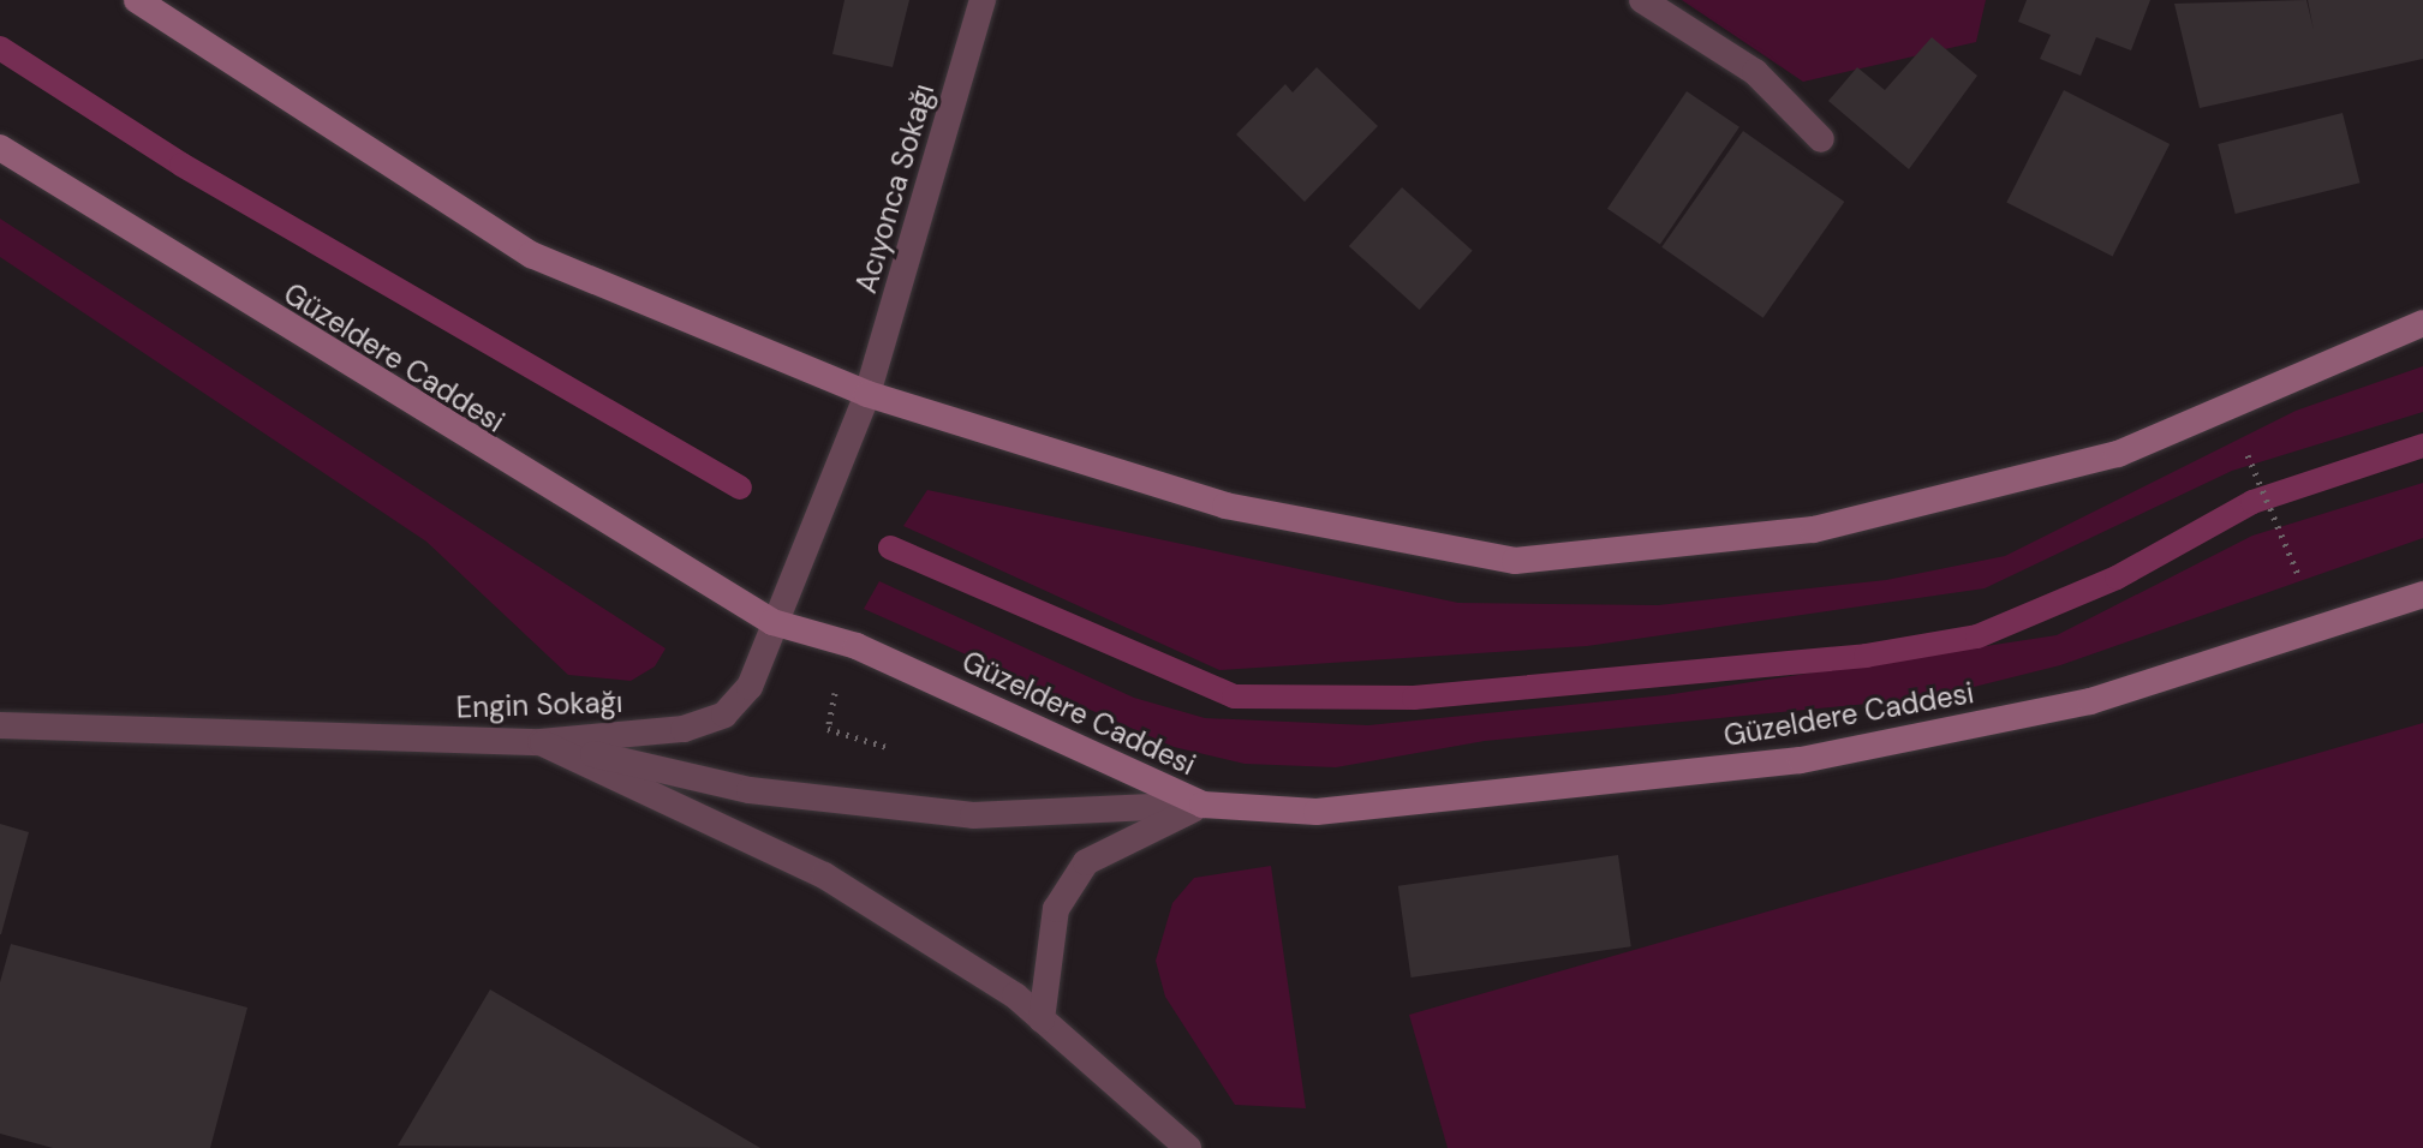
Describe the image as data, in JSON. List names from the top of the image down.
{
  "streets": {
    "main road": ["Güzeldere Caddesi"],
    "street": ["Acıyonca Sokağı", "Engin Sokağı"]
  },
  "crossings": [
    ["Acıyonca Sokağı", "Engin Sokağı"],
    ["Güzeldere Caddesi", "Engin Sokağı"]
  ]
}
